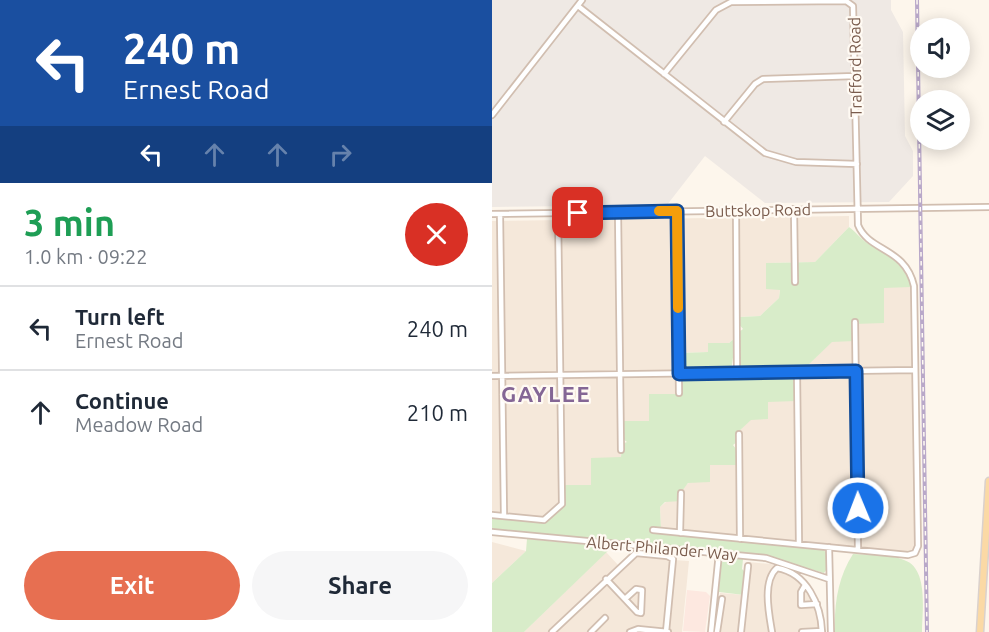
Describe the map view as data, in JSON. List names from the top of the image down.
{
  "streets": {
    "street": ["Trafford Road", "Buttskop Road", "Albert Philander Way"]
  },
  "crossings": [
    ["Trafford Road", "Buttskop Road"]
  ],
  "districts": ["GAYLEE"],
  "page": {
    "turn": ["240 m", "Ernest Road"],
    "heading": ["3 min", "1.0 km · 09:22"],
    "list": [
      {
        "name": "Turn left",
        "note": "Ernest Road",
        "value": "240 m"
      },
      {
        "name": "Continue",
        "note": "Meadow Road",
        "value": "210 m"
      }
    ],
    "buttons": ["Exit", "Share"]
  }
}
